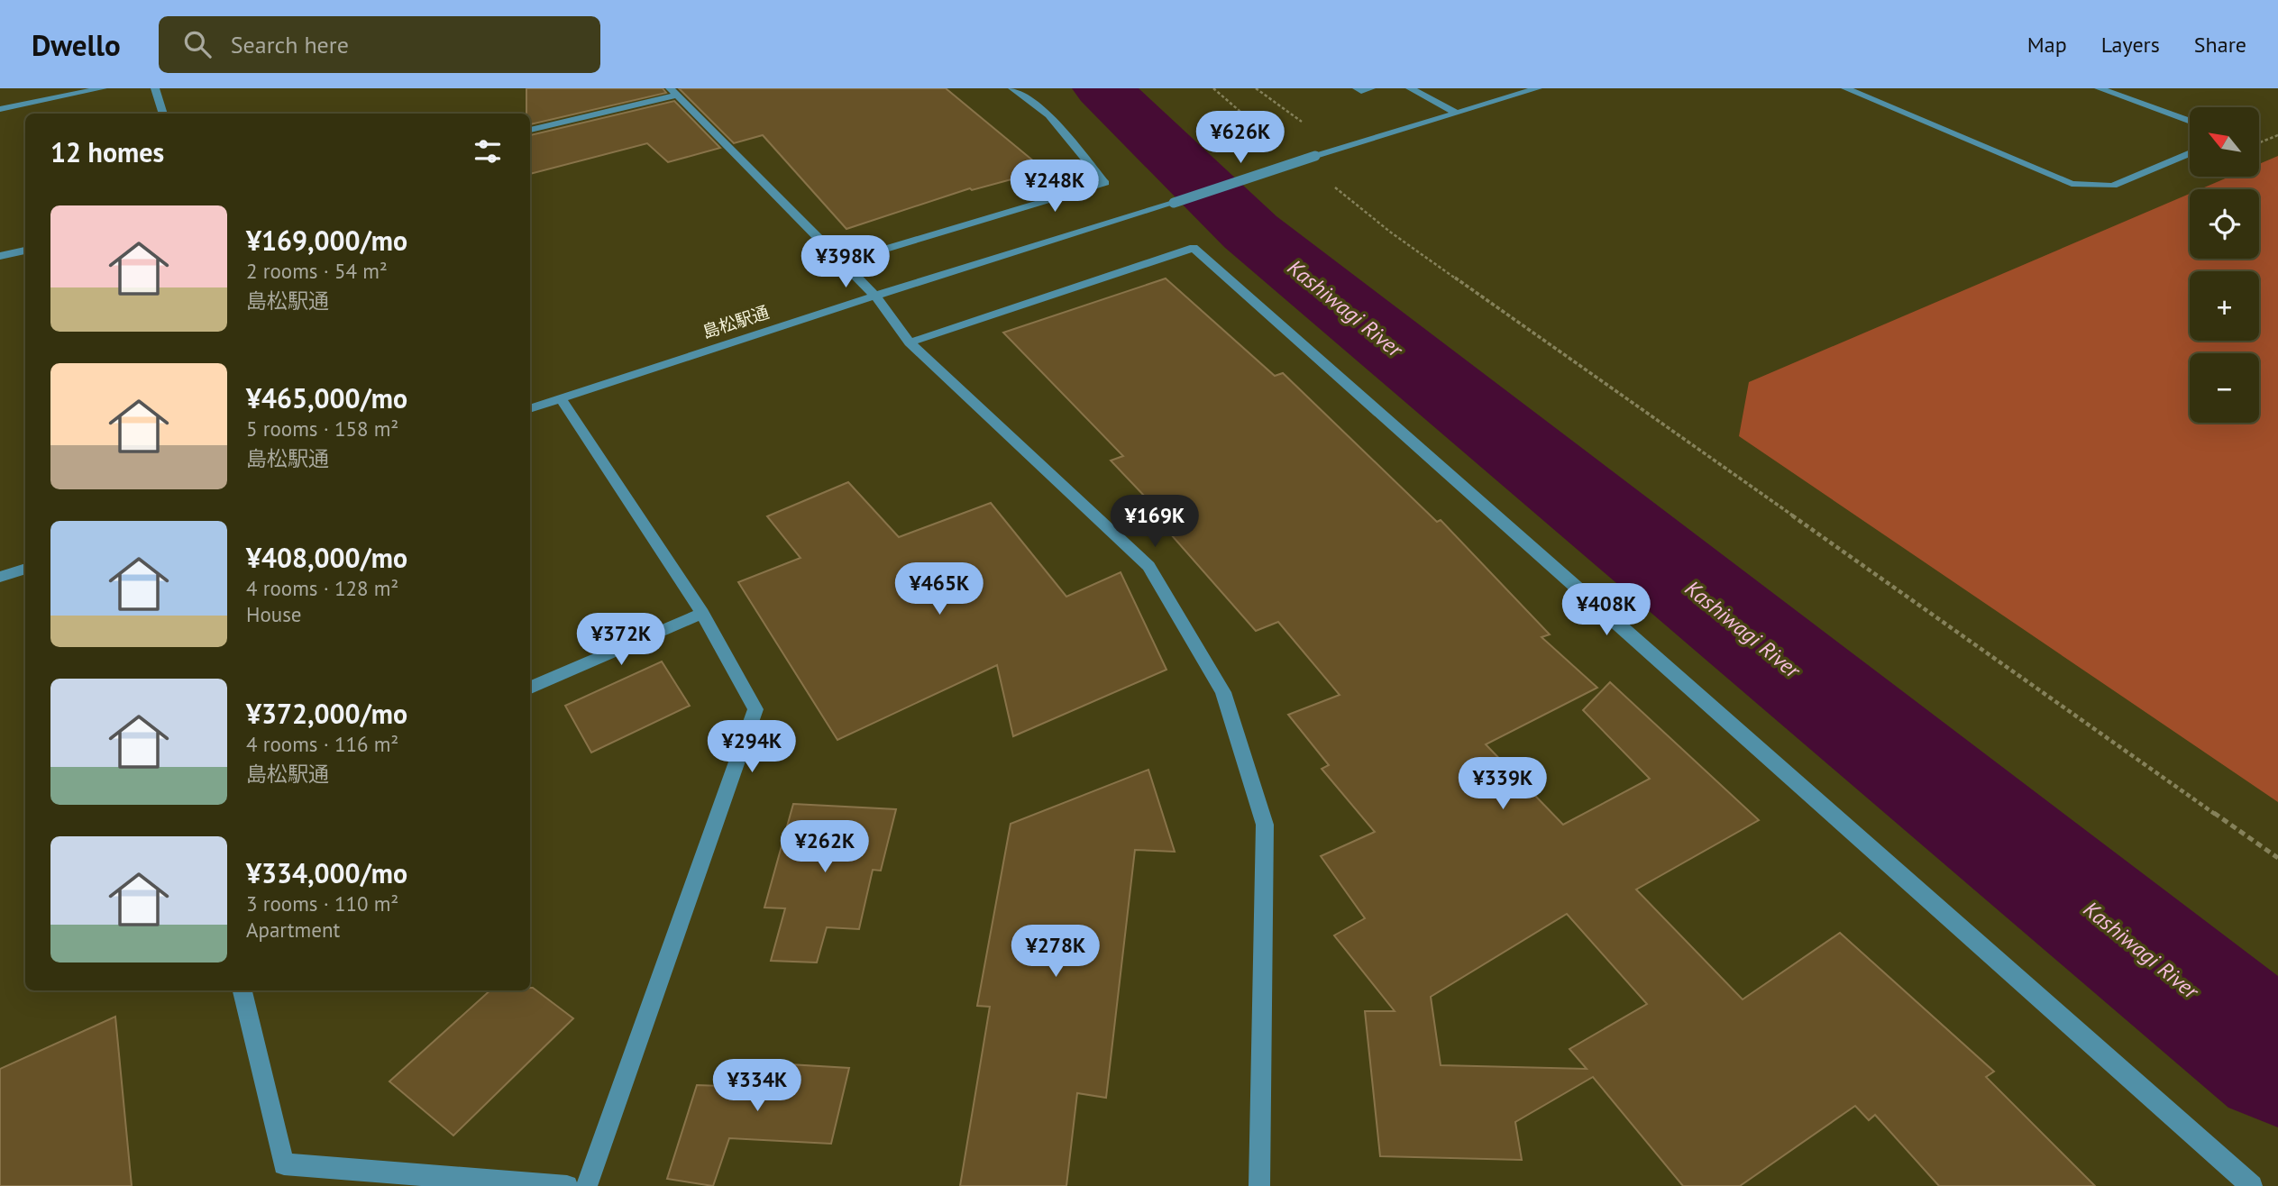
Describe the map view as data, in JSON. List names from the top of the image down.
{
  "streets": {
    "street": ["島松駅通"]
  },
  "water": ["Kashiwagi River"],
  "north": "top left",
  "page": {
    "header": "Dwello",
    "search": "Search here",
    "nav": ["Map", "Layers", "Share"],
    "map_buttons": ["+", "−"],
    "price": [
      "¥626K",
      "¥248K",
      "¥398K",
      "¥169K",
      "¥465K",
      "¥408K",
      "¥372K",
      "¥294K",
      "¥339K",
      "¥262K",
      "¥278K",
      "¥334K"
    ],
    "heading": "12 homes",
    "list": [
      {
        "name": "¥169,000/mo",
        "note": "2 rooms · 54 m² · 島松駅通"
      },
      {
        "name": "¥465,000/mo",
        "note": "5 rooms · 158 m² · 島松駅通"
      },
      {
        "name": "¥408,000/mo",
        "note": "4 rooms · 128 m² · House"
      },
      {
        "name": "¥372,000/mo",
        "note": "4 rooms · 116 m² · 島松駅通"
      },
      {
        "name": "¥334,000/mo",
        "note": "3 rooms · 110 m² · Apartment"
      }
    ]
  }
}
